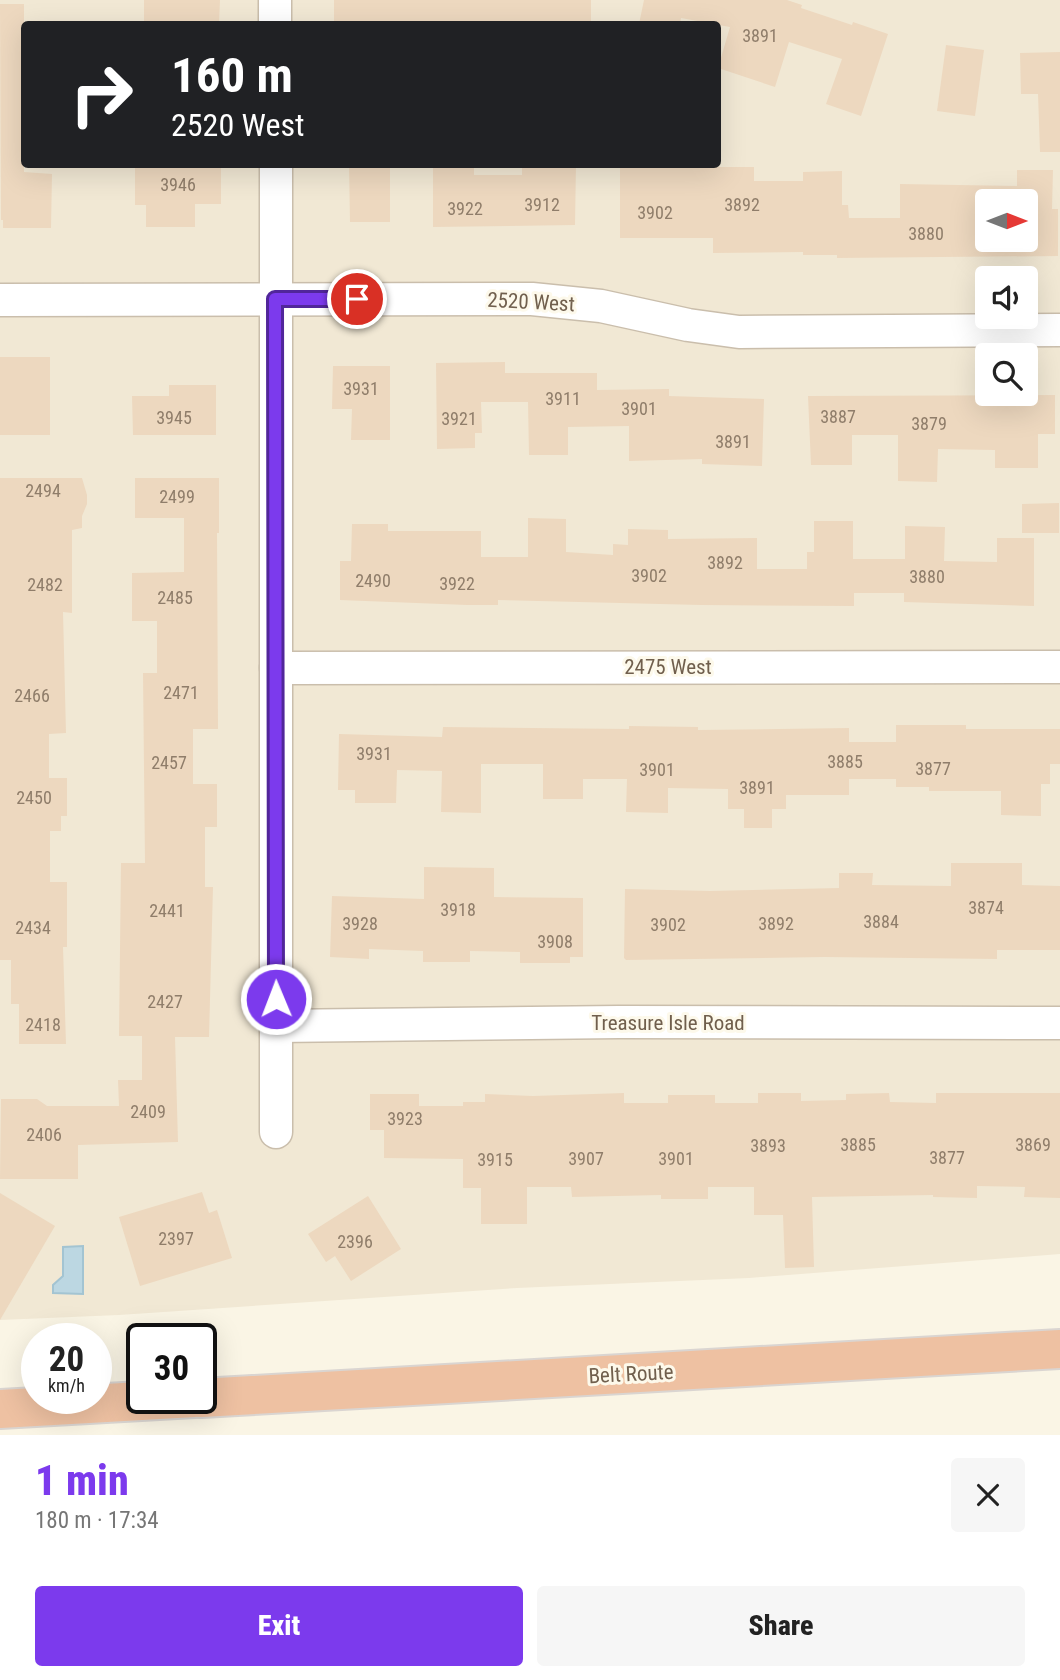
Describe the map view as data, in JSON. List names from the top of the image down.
{
  "streets": {
    "highway": ["Belt Route"],
    "street": ["2520 West", "2475 West", "Treasure Isle Road"]
  },
  "house_numbers": [
    "3891",
    "3946",
    "3912",
    "3892",
    "3922",
    "3902",
    "3880",
    "3931",
    "3911",
    "3901",
    "3887",
    "3945",
    "3921",
    "3879",
    "3891",
    "2494",
    "2499",
    "3892",
    "3902",
    "3880",
    "2490",
    "3922",
    "2482",
    "2485",
    "2471",
    "2466",
    "3931",
    "3885",
    "2457",
    "3877",
    "3901",
    "3891",
    "2450",
    "3874",
    "3918",
    "2441",
    "3884",
    "3928",
    "3892",
    "3902",
    "2434",
    "3908",
    "2427",
    "2418",
    "2409",
    "3923",
    "2406",
    "3885",
    "3869",
    "3893",
    "3877",
    "3907",
    "3901",
    "3915",
    "2397",
    "2396"
  ],
  "north": "right",
  "page": {
    "turn": ["160 m", "2520 West"],
    "speed": "20 km/h",
    "limit": "30",
    "heading": ["1 min", "180 m · 17:34"],
    "buttons": ["Exit", "Share"]
  }
}
